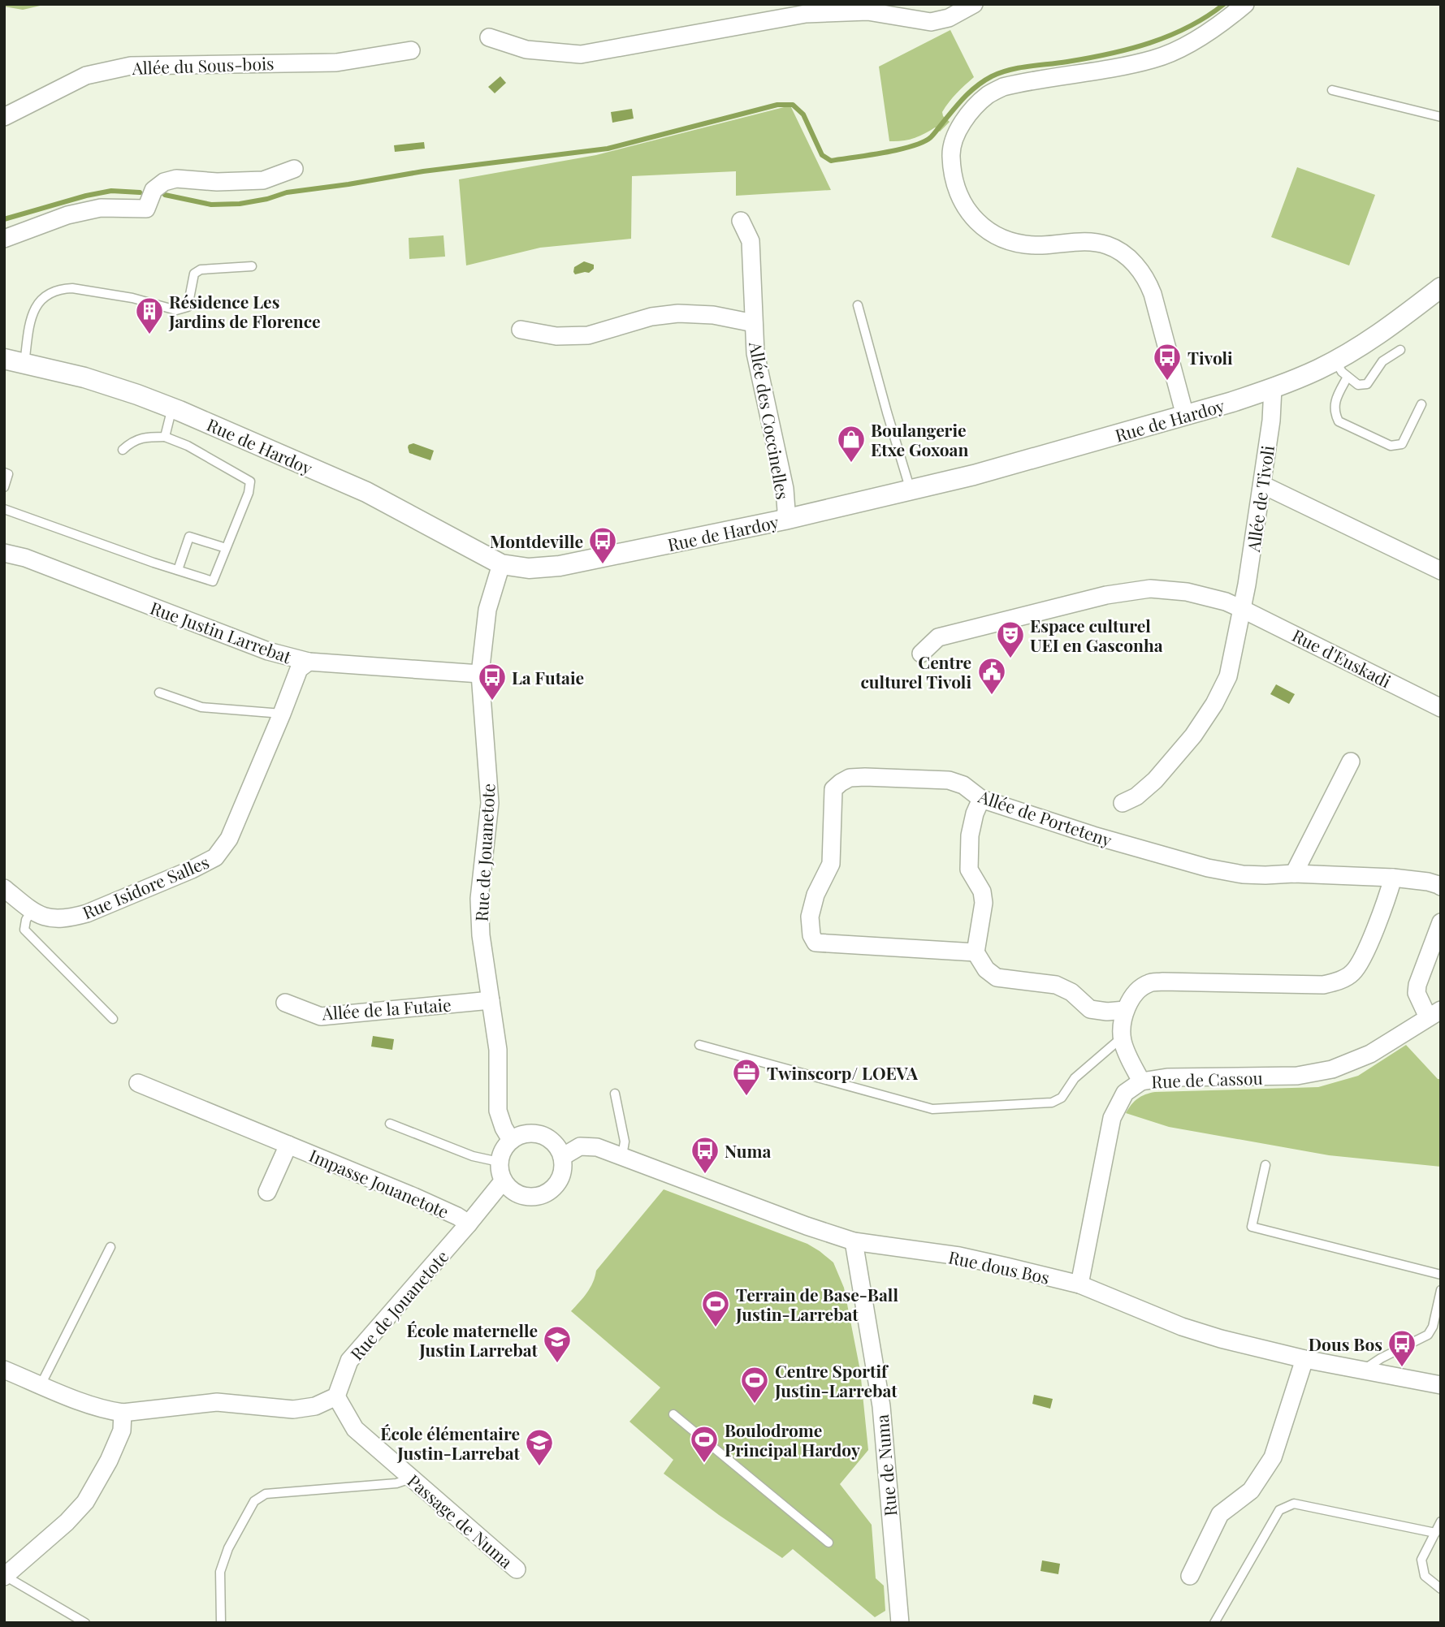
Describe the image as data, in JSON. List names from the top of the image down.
{
  "streets": {
    "street": [
      "Allée du Sous-bois",
      "Rue de Hardoy",
      "Allée des Coccinelles",
      "Allée de Tivoli",
      "Rue Justin Larrebat",
      "Rue d'Euskadi",
      "Allée de Porteteny",
      "Rue de Jouanetote",
      "Rue Isidore Salles",
      "Allée de la Futaie",
      "Rue de Cassou",
      "Impasse Jouanetote",
      "Rue dous Bos",
      "Rue de Numa",
      "Passage de Numa"
    ]
  },
  "crossings": [
    ["Rue de Hardoy", "Allée des Coccinelles"],
    ["Rue de Hardoy", "Allée de Tivoli"],
    ["Rue de Hardoy", "Rue de Jouanetote"],
    ["Allée de Tivoli", "Rue d'Euskadi"],
    ["Rue Justin Larrebat", "Rue de Jouanetote"],
    ["Rue Justin Larrebat", "Rue Isidore Salles"],
    ["Rue de Jouanetote", "Allée de la Futaie"],
    ["Rue de Jouanetote", "Impasse Jouanetote"],
    ["Rue de Jouanetote", "Rue dous Bos"],
    ["Rue de Jouanetote", "Passage de Numa"],
    ["Rue de Cassou", "Rue dous Bos"],
    ["Rue dous Bos", "Rue de Numa"]
  ],
  "places": {
    "building": ["Résidence Les Jardins de Florence"],
    "bus stop": [
      "Tivoli",
      "Montdeville",
      "La Futaie",
      "Numa",
      "Dous Bos"
    ],
    "shop": ["Boulangerie Etxe Goxoan"],
    "theatre": ["Espace culturel UEI en Gasconha"],
    "public building": ["Centre culturel Tivoli"],
    "office": ["Twinscorp/ LOEVA"],
    "sports": ["Terrain de Base-Ball Justin-Larrebat", "Centre Sportif Justin-Larrebat", "Boulodrome Principal Hardoy"],
    "school or university": ["École maternelle Justin Larrebat", "École élémentaire Justin-Larrebat"]
  }
}
